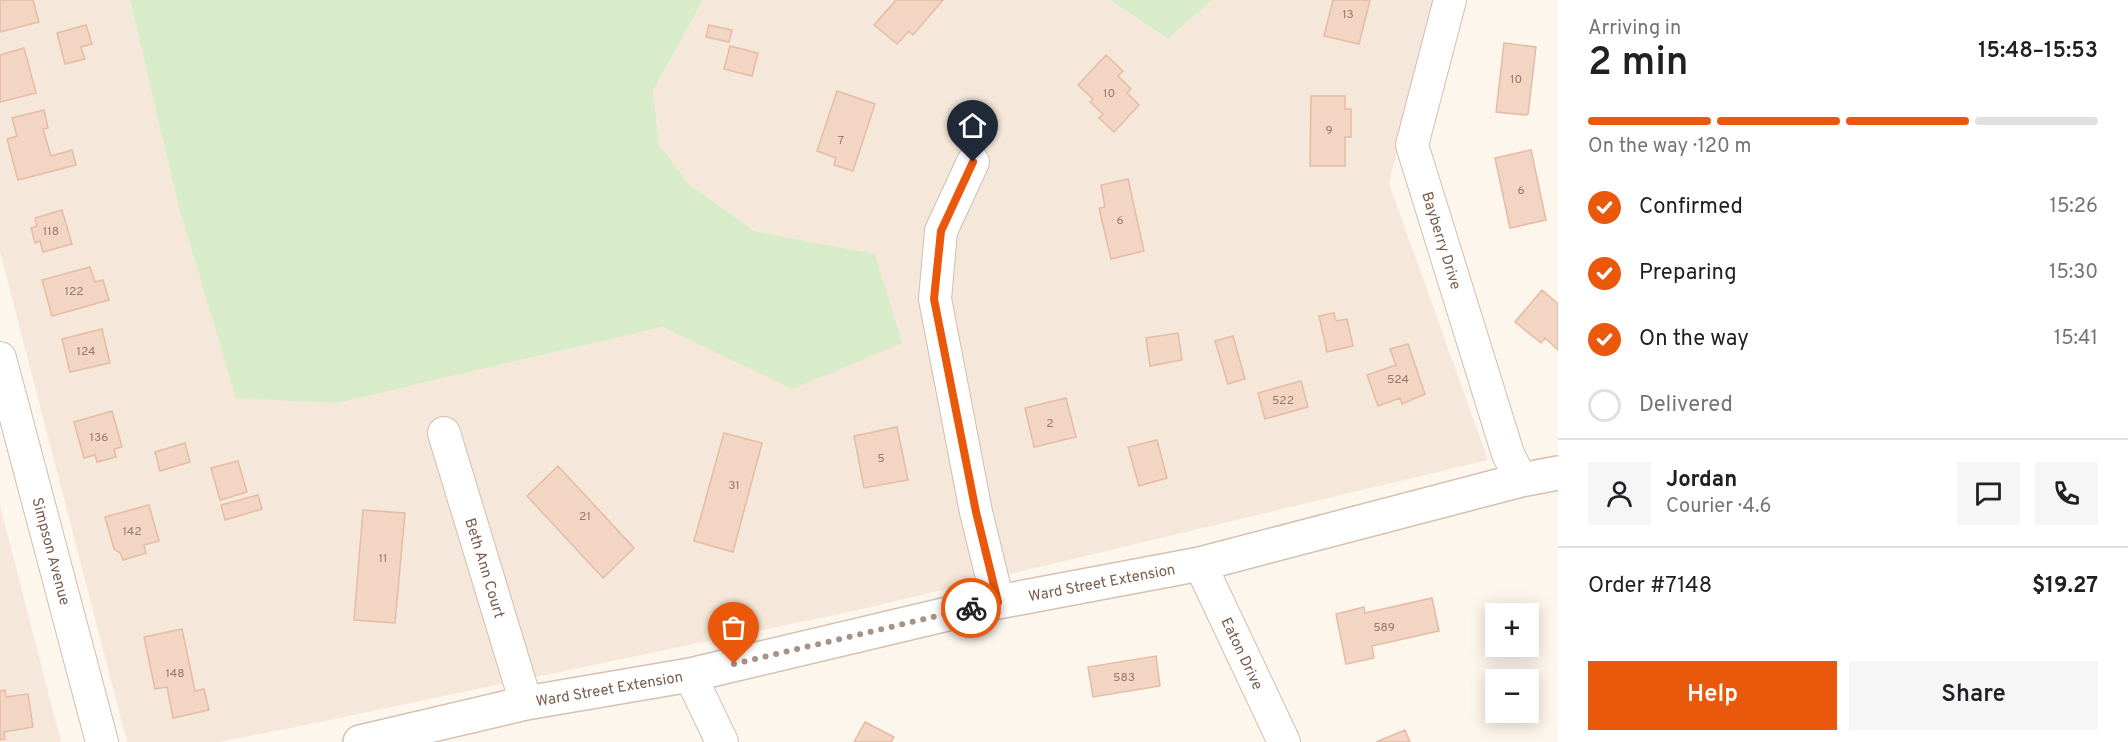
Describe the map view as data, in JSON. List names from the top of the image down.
{
  "streets": {
    "street": [
      "Bayberry Drive",
      "Simpson Avenue",
      "Beth Ann Court",
      "Ward Street Extension",
      "Eaton Drive"
    ]
  },
  "crossings": [
    ["Bayberry Drive", "Ward Street Extension"],
    ["Beth Ann Court", "Ward Street Extension"],
    ["Ward Street Extension", "Eaton Drive"]
  ],
  "house_numbers": [
    "13",
    "10",
    "10",
    "9",
    "7",
    "6",
    "6",
    "118",
    "122",
    "124",
    "524",
    "522",
    "2",
    "136",
    "5",
    "31",
    "21",
    "142",
    "11",
    "589",
    "148",
    "583"
  ],
  "page": {
    "heading": ["2 min", "Arriving in", "15:48–15:53"],
    "panel": [
      "Jordan",
      "Courier · 4.6",
      "Order #7148",
      "$19.27"
    ],
    "bar": "On the way · 120 m",
    "list": [
      ["Confirmed", "15:26"],
      ["Preparing", "15:30"],
      ["On the way", "15:41"],
      "Delivered"
    ],
    "map_buttons": ["+", "−"],
    "buttons": ["Help", "Share"]
  }
}
